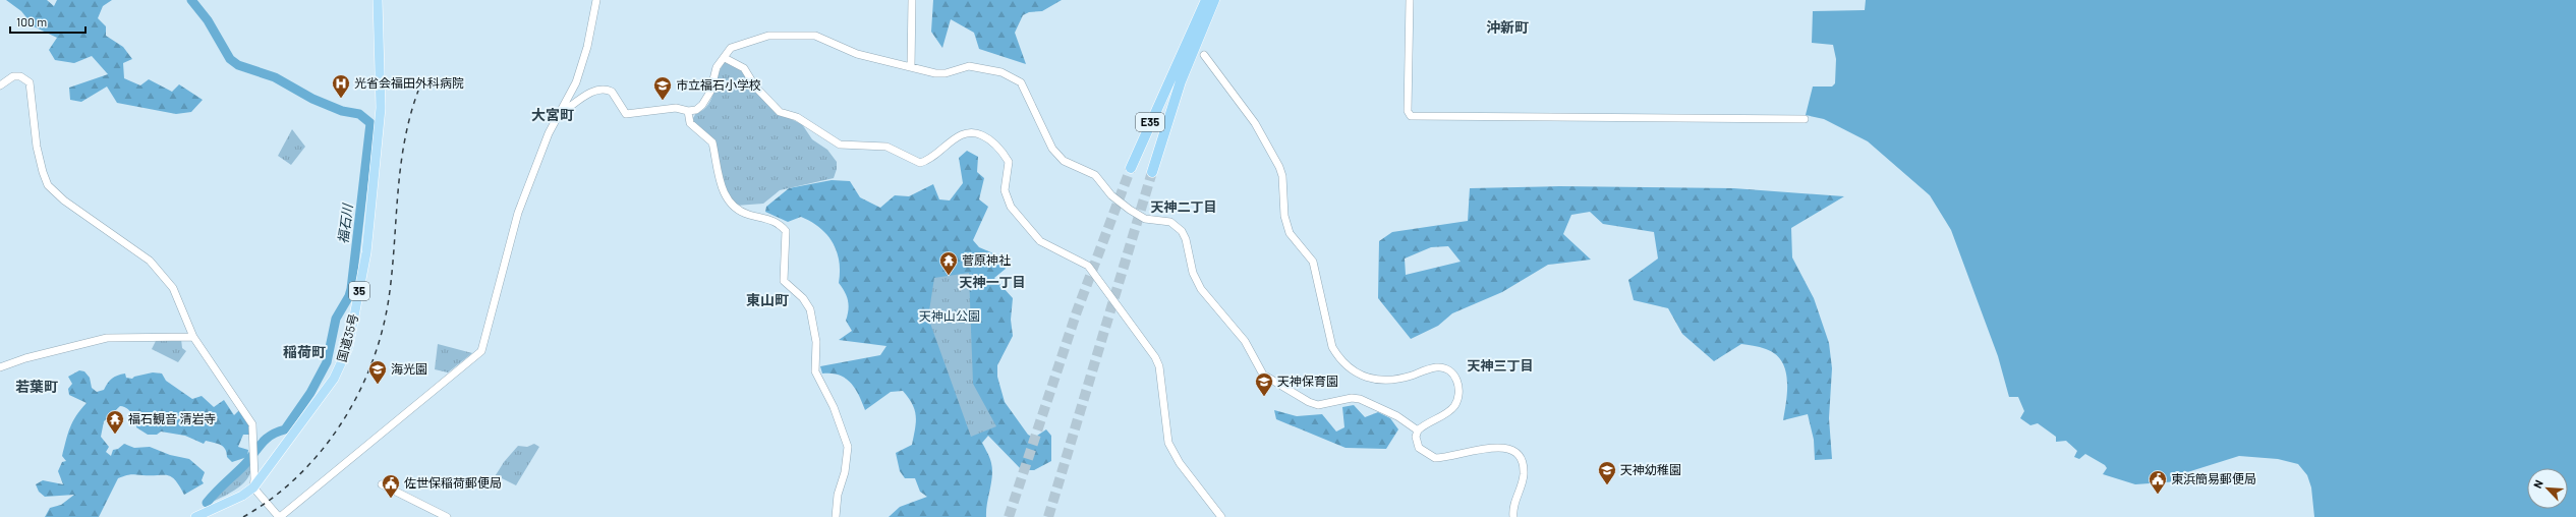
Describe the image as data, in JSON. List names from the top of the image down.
{
  "streets": {
    "highway": ["E35", "35", "国道35号"]
  },
  "districts": [
    "沖新町",
    "大宮町",
    "天神二丁目",
    "天神一丁目",
    "東山町",
    "稲荷町",
    "天神三丁目",
    "若葉町"
  ],
  "water": ["福石川"],
  "parks": ["天神山公園"],
  "places": {
    "hospital": ["光省会福田外科病院"],
    "school or university": [
      "市立福石小学校",
      "海光園",
      "天神保育園",
      "天神幼稚園"
    ],
    "temple": ["菅原神社", "福石観音 清岩寺"],
    "public building": ["東浜簡易郵便局", "佐世保稲荷郵便局"]
  },
  "scale_bar": "100 m",
  "north": "top left"
}
